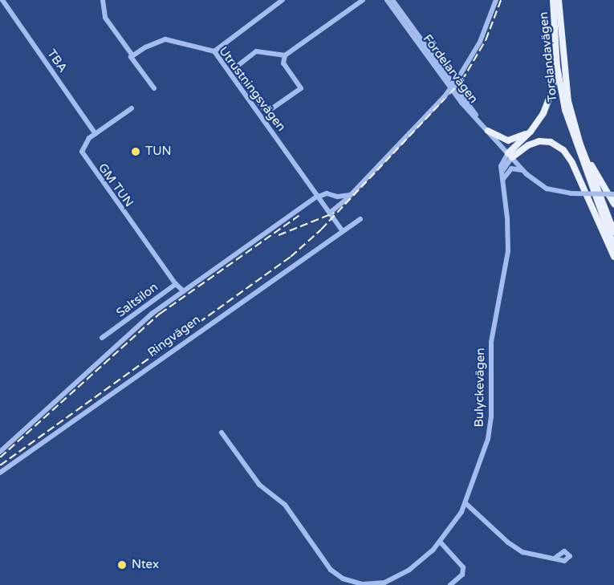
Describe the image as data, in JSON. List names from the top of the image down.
{
  "streets": {
    "main road": ["Torslandavägen"],
    "street": [
      "TBA",
      "Fördelarvägen",
      "Utrustningsvägen",
      "GM TUN",
      "Saltsilon",
      "Ringvägen",
      "Bulyckevägen"
    ]
  },
  "crossings": [
    ["TBA", "GM TUN"],
    ["Fördelarvägen", "Bulyckevägen"],
    ["GM TUN", "Saltsilon"]
  ],
  "places": ["TUN", "Ntex"]
}
